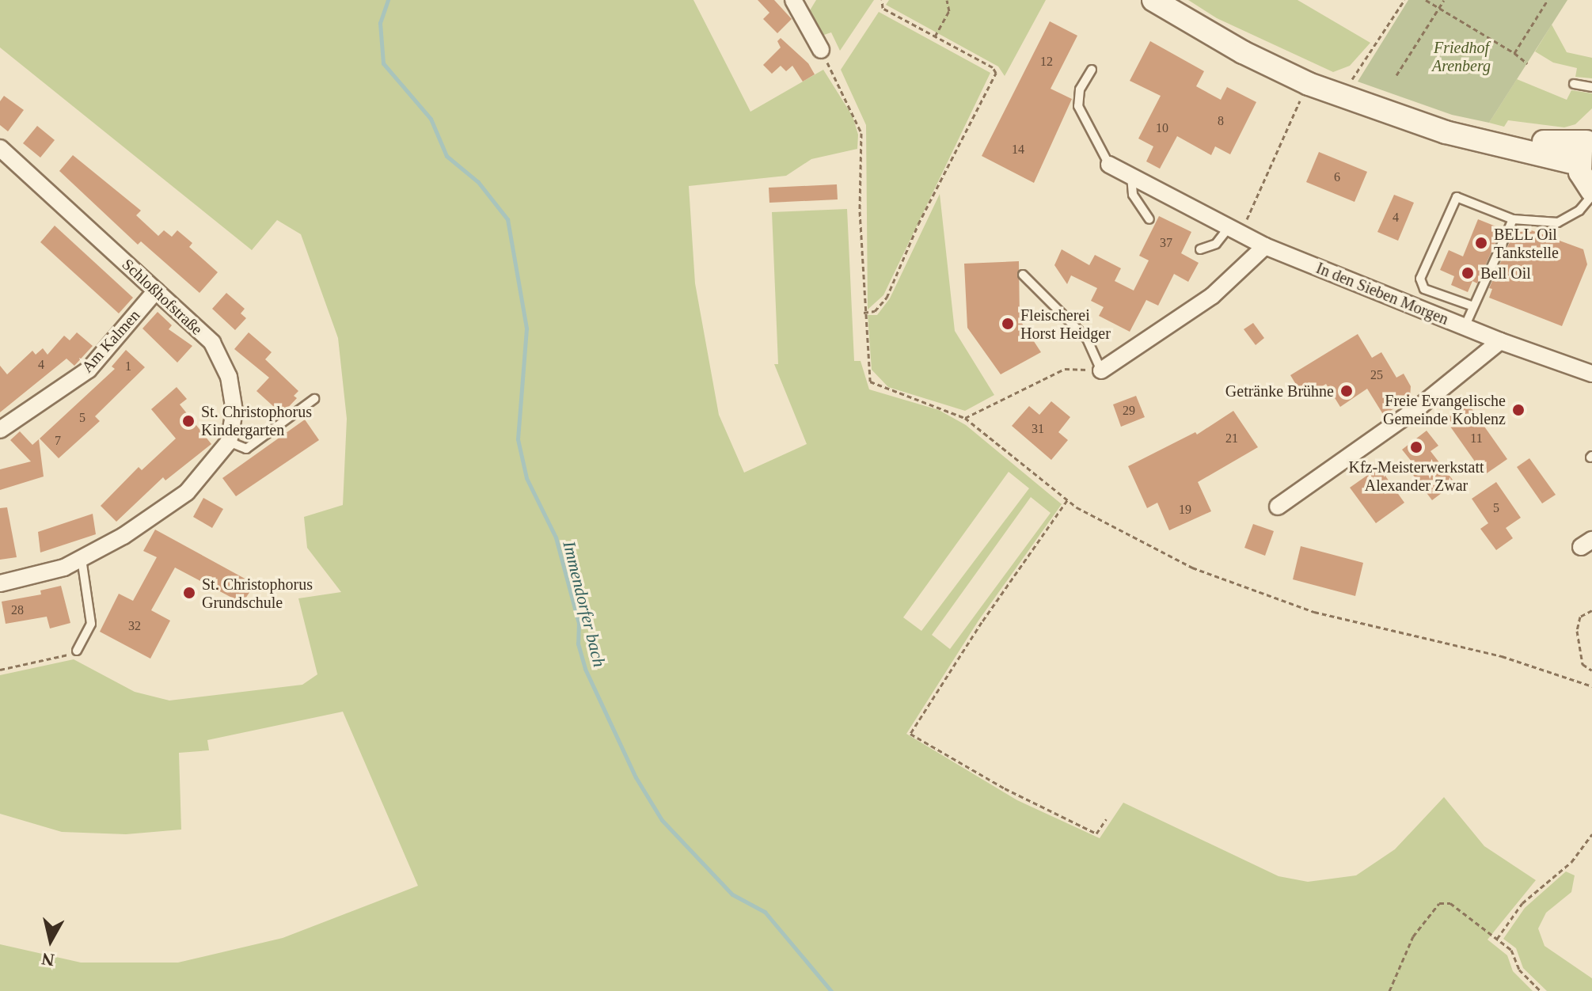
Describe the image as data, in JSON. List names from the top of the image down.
{
  "streets": {
    "street": ["In den Sieben Morgen", "Schloßhofstraße", "Am Kalmen"]
  },
  "crossings": [
    ["Schloßhofstraße", "Am Kalmen"]
  ],
  "water": ["Immendorfer bach"],
  "parks": ["Friedhof Arenberg"],
  "places": [
    "BELL Oil Tankstelle",
    "Bell Oil",
    "Fleischerei Horst Heidger",
    "Getränke Brühne",
    "Freie Evangelische Gemeinde Koblenz",
    "St. Christophorus Kindergarten",
    "Kfz-Meisterwerkstatt Alexander Zwar",
    "St. Christophorus Grundschule"
  ],
  "house_numbers": [
    "12",
    "8",
    "10",
    "14",
    "6",
    "4",
    "37",
    "4",
    "1",
    "25",
    "29",
    "5",
    "31",
    "21",
    "11",
    "7",
    "5",
    "19",
    "28",
    "32"
  ],
  "north": "bottom"
}
